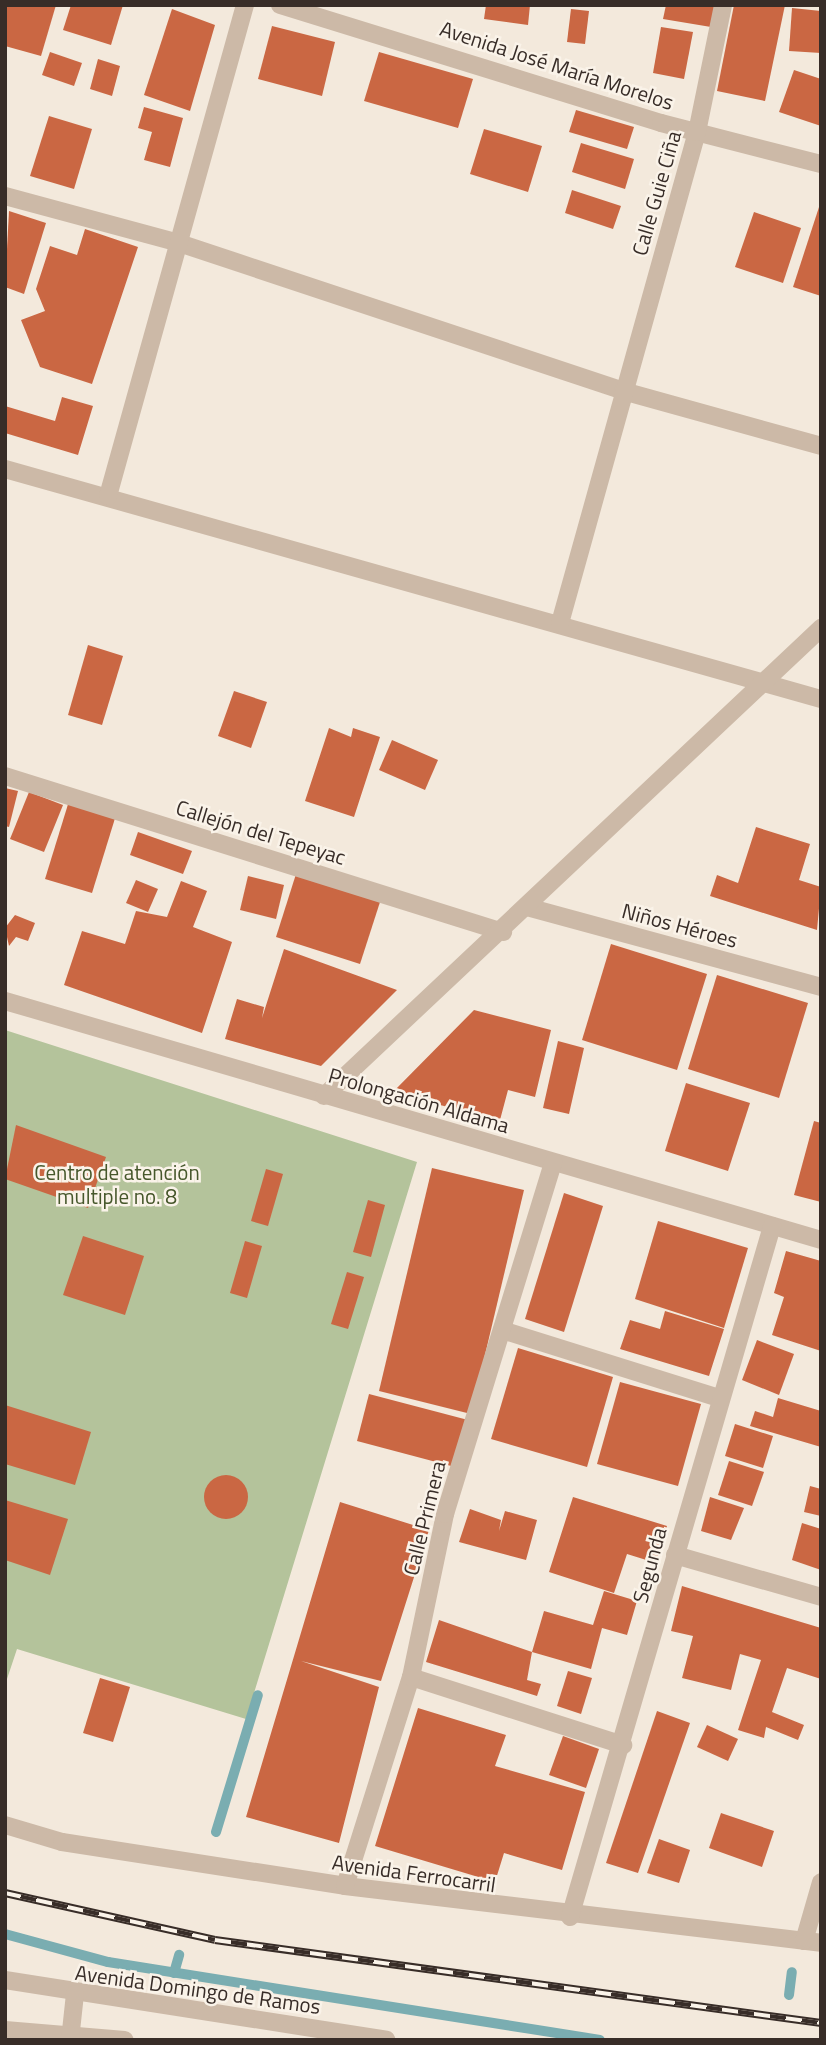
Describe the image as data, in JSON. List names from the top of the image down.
{
  "streets": {
    "street": [
      "Avenida José María Morelos",
      "Calle Guie Ciña",
      "Callejón del Tepeyac",
      "Niños Héroes",
      "Prolongación Aldama",
      "Calle Primera",
      "Segunda",
      "Avenida Ferrocarril",
      "Avenida Domingo de Ramos"
    ]
  },
  "crossings": [
    ["Avenida José María Morelos", "Calle Guie Ciña"],
    ["Prolongación Aldama", "Calle Primera"],
    ["Prolongación Aldama", "Segunda"],
    ["Calle Primera", "Avenida Ferrocarril"],
    ["Segunda", "Avenida Ferrocarril"]
  ],
  "parks": ["Centro de atención multiple no. 8"]
}
